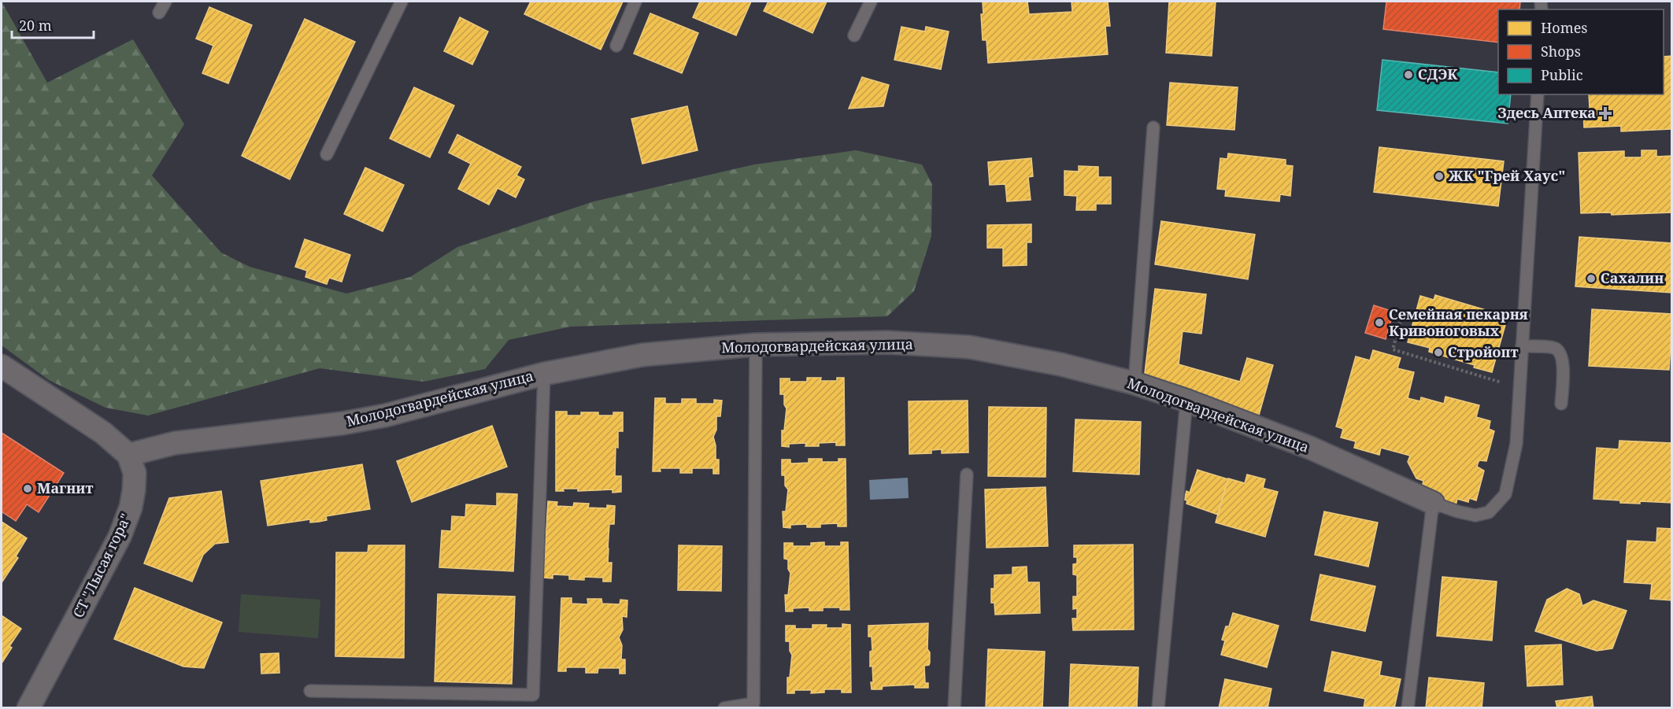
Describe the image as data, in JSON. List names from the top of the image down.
{
  "streets": {
    "street": ["Молодогвардейская улица", "СТ \"Лысая гора\""]
  },
  "crossings": [
    ["Молодогвардейская улица", "СТ \"Лысая гора\""]
  ],
  "places": {
    "other": [
      "СДЭК",
      "ЖК \"Грей Хаус\"",
      "Сахалин",
      "Семейная пекарня Кривоноговых",
      "Стройопт",
      "Магнит"
    ],
    "health": ["Здесь Аптека"]
  },
  "legend": ["Homes", "Shops", "Public"],
  "scale_bar": "20 m"
}
